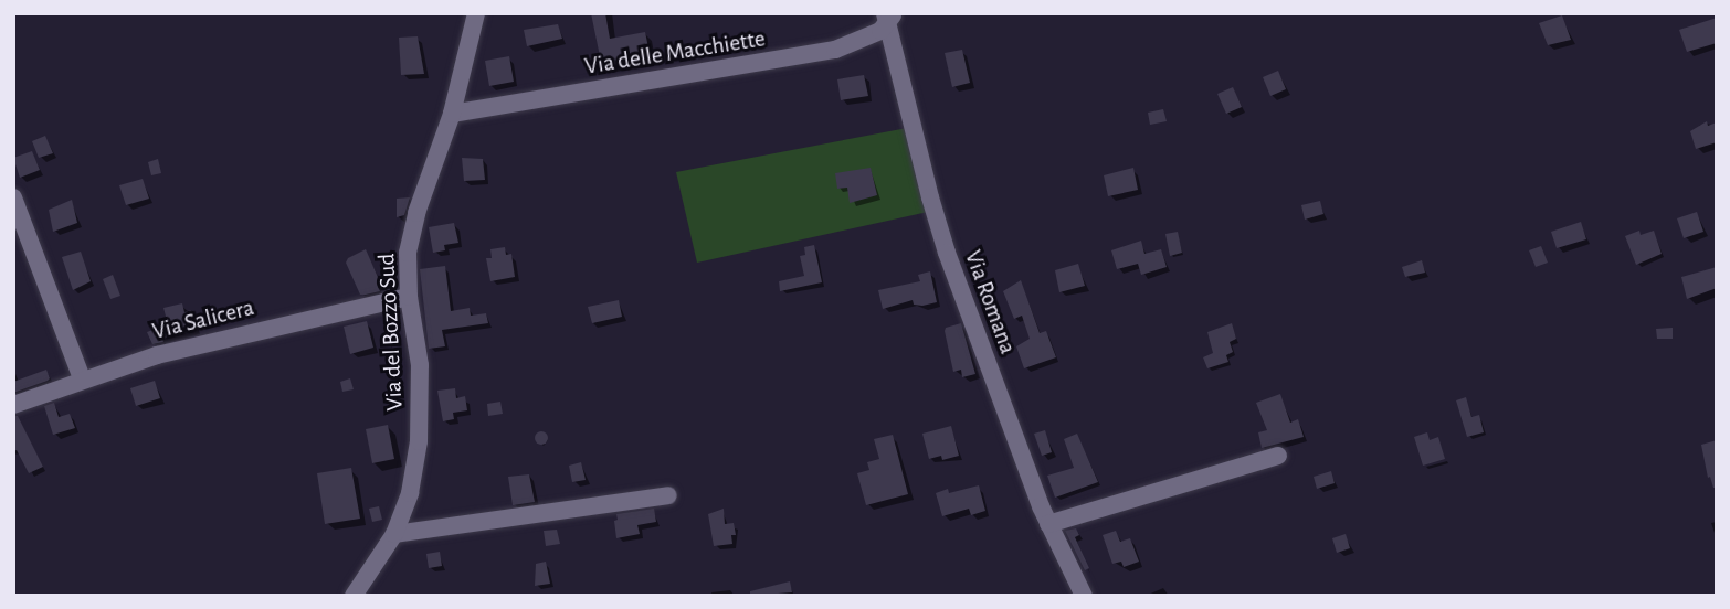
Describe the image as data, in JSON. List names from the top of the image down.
{
  "streets": {
    "street": [
      "Via delle Macchiette",
      "Via Romana",
      "Via Salicera",
      "Via del Bozzo Sud"
    ]
  },
  "crossings": [
    ["Via delle Macchiette", "Via Romana"],
    ["Via delle Macchiette", "Via del Bozzo Sud"],
    ["Via Salicera", "Via del Bozzo Sud"]
  ]
}
